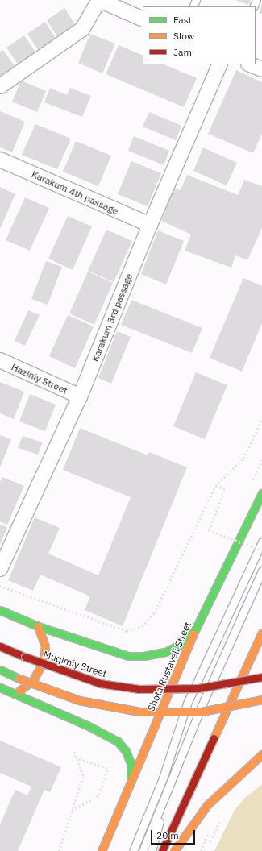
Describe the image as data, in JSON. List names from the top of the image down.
{
  "streets": {
    "main road": ["Muqimiy Street", "Shota Rustaveli Street"],
    "street": ["Karakum 4th passage", "Karakum 3rd passage", "Haziniy Street"]
  },
  "crossings": [
    ["Karakum 4th passage", "Karakum 3rd passage"],
    ["Karakum 3rd passage", "Haziniy Street"]
  ],
  "legend": ["Fast", "Slow", "Jam"],
  "scale_bar": "20 m"
}
